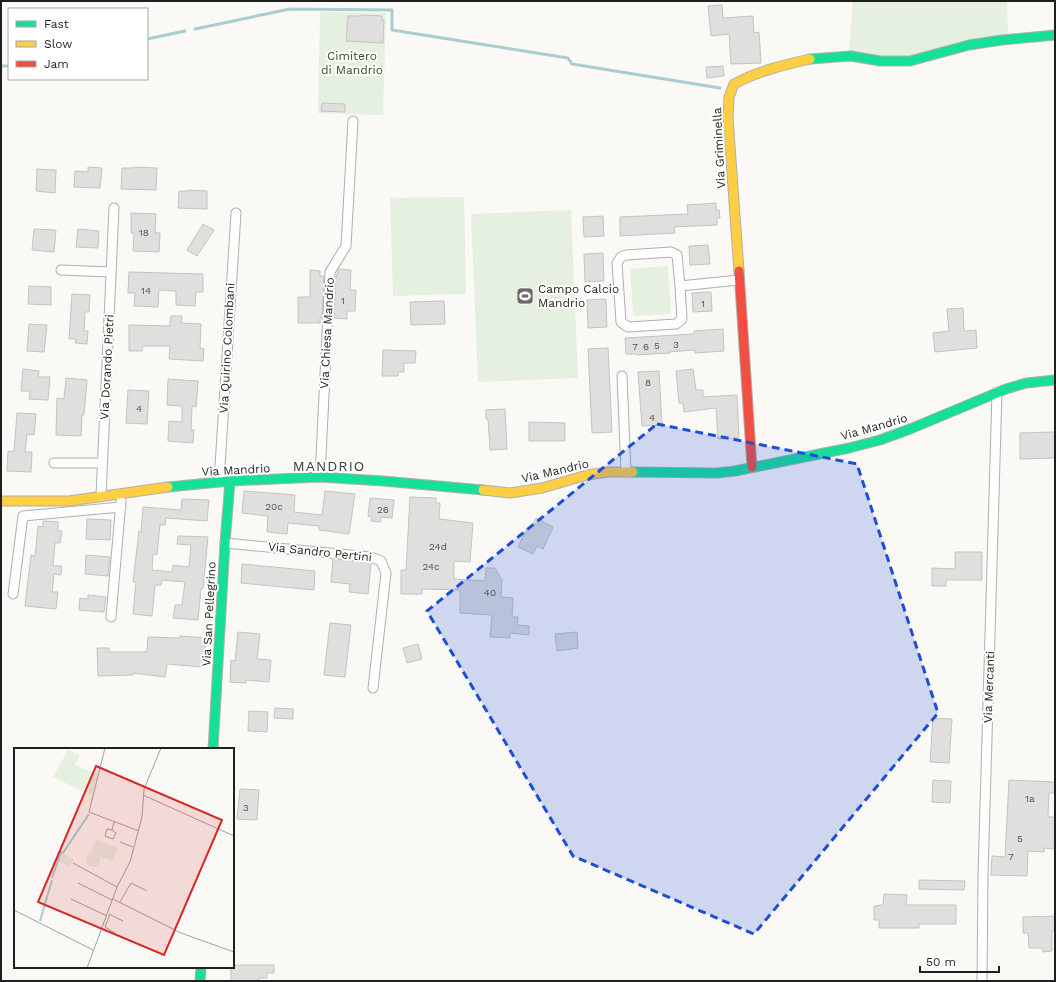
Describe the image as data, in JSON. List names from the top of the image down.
{
  "streets": {
    "street": [
      "Via Griminella",
      "Via Chiesa Mandrio",
      "Via Quirino Colombani",
      "Via Dorando Pietri",
      "Via Mandrio",
      "Via Sandro Pertini",
      "Via San Pellegrino",
      "Via Mercanti"
    ]
  },
  "crossings": [
    ["Via Griminella", "Via Mandrio"],
    ["Via Chiesa Mandrio", "Via Mandrio"],
    ["Via Quirino Colombani", "Via Mandrio"],
    ["Via Dorando Pietri", "Via Mandrio"],
    ["Via Mandrio", "Via San Pellegrino"],
    ["Via Mandrio", "Via Mercanti"],
    ["Via Sandro Pertini", "Via San Pellegrino"]
  ],
  "districts": ["MANDRIO"],
  "parks": ["Cimitero di Mandrio"],
  "places": {
    "sports": ["Campo Calcio Mandrio"]
  },
  "house_numbers": [
    "18",
    "14",
    "1",
    "1",
    "3",
    "5",
    "7",
    "6",
    "8",
    "4",
    "4",
    "20c",
    "26",
    "24d",
    "24c",
    "40",
    "1a",
    "3",
    "5",
    "7"
  ],
  "legend": ["Fast", "Slow", "Jam"],
  "scale_bar": "50 m"
}
